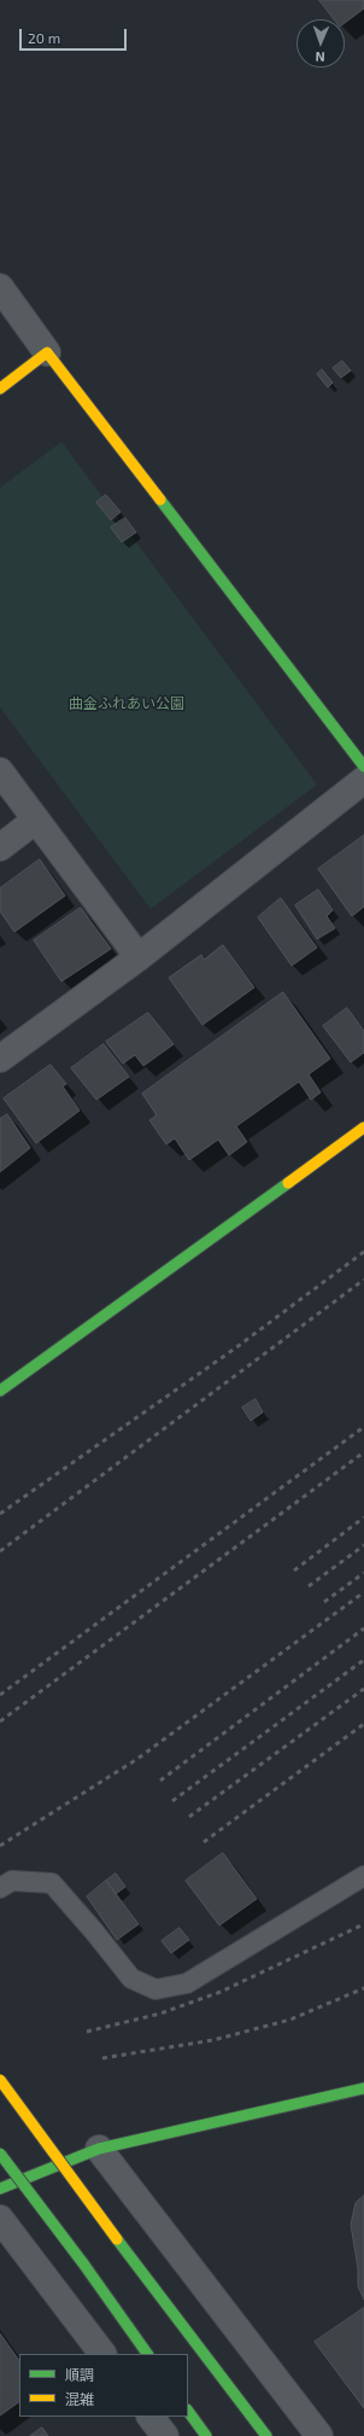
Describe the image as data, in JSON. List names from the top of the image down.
{
  "parks": ["曲金ふれあい公園"],
  "legend": ["順調", "混雑"],
  "scale_bar": "20 m",
  "north": "bottom"
}
